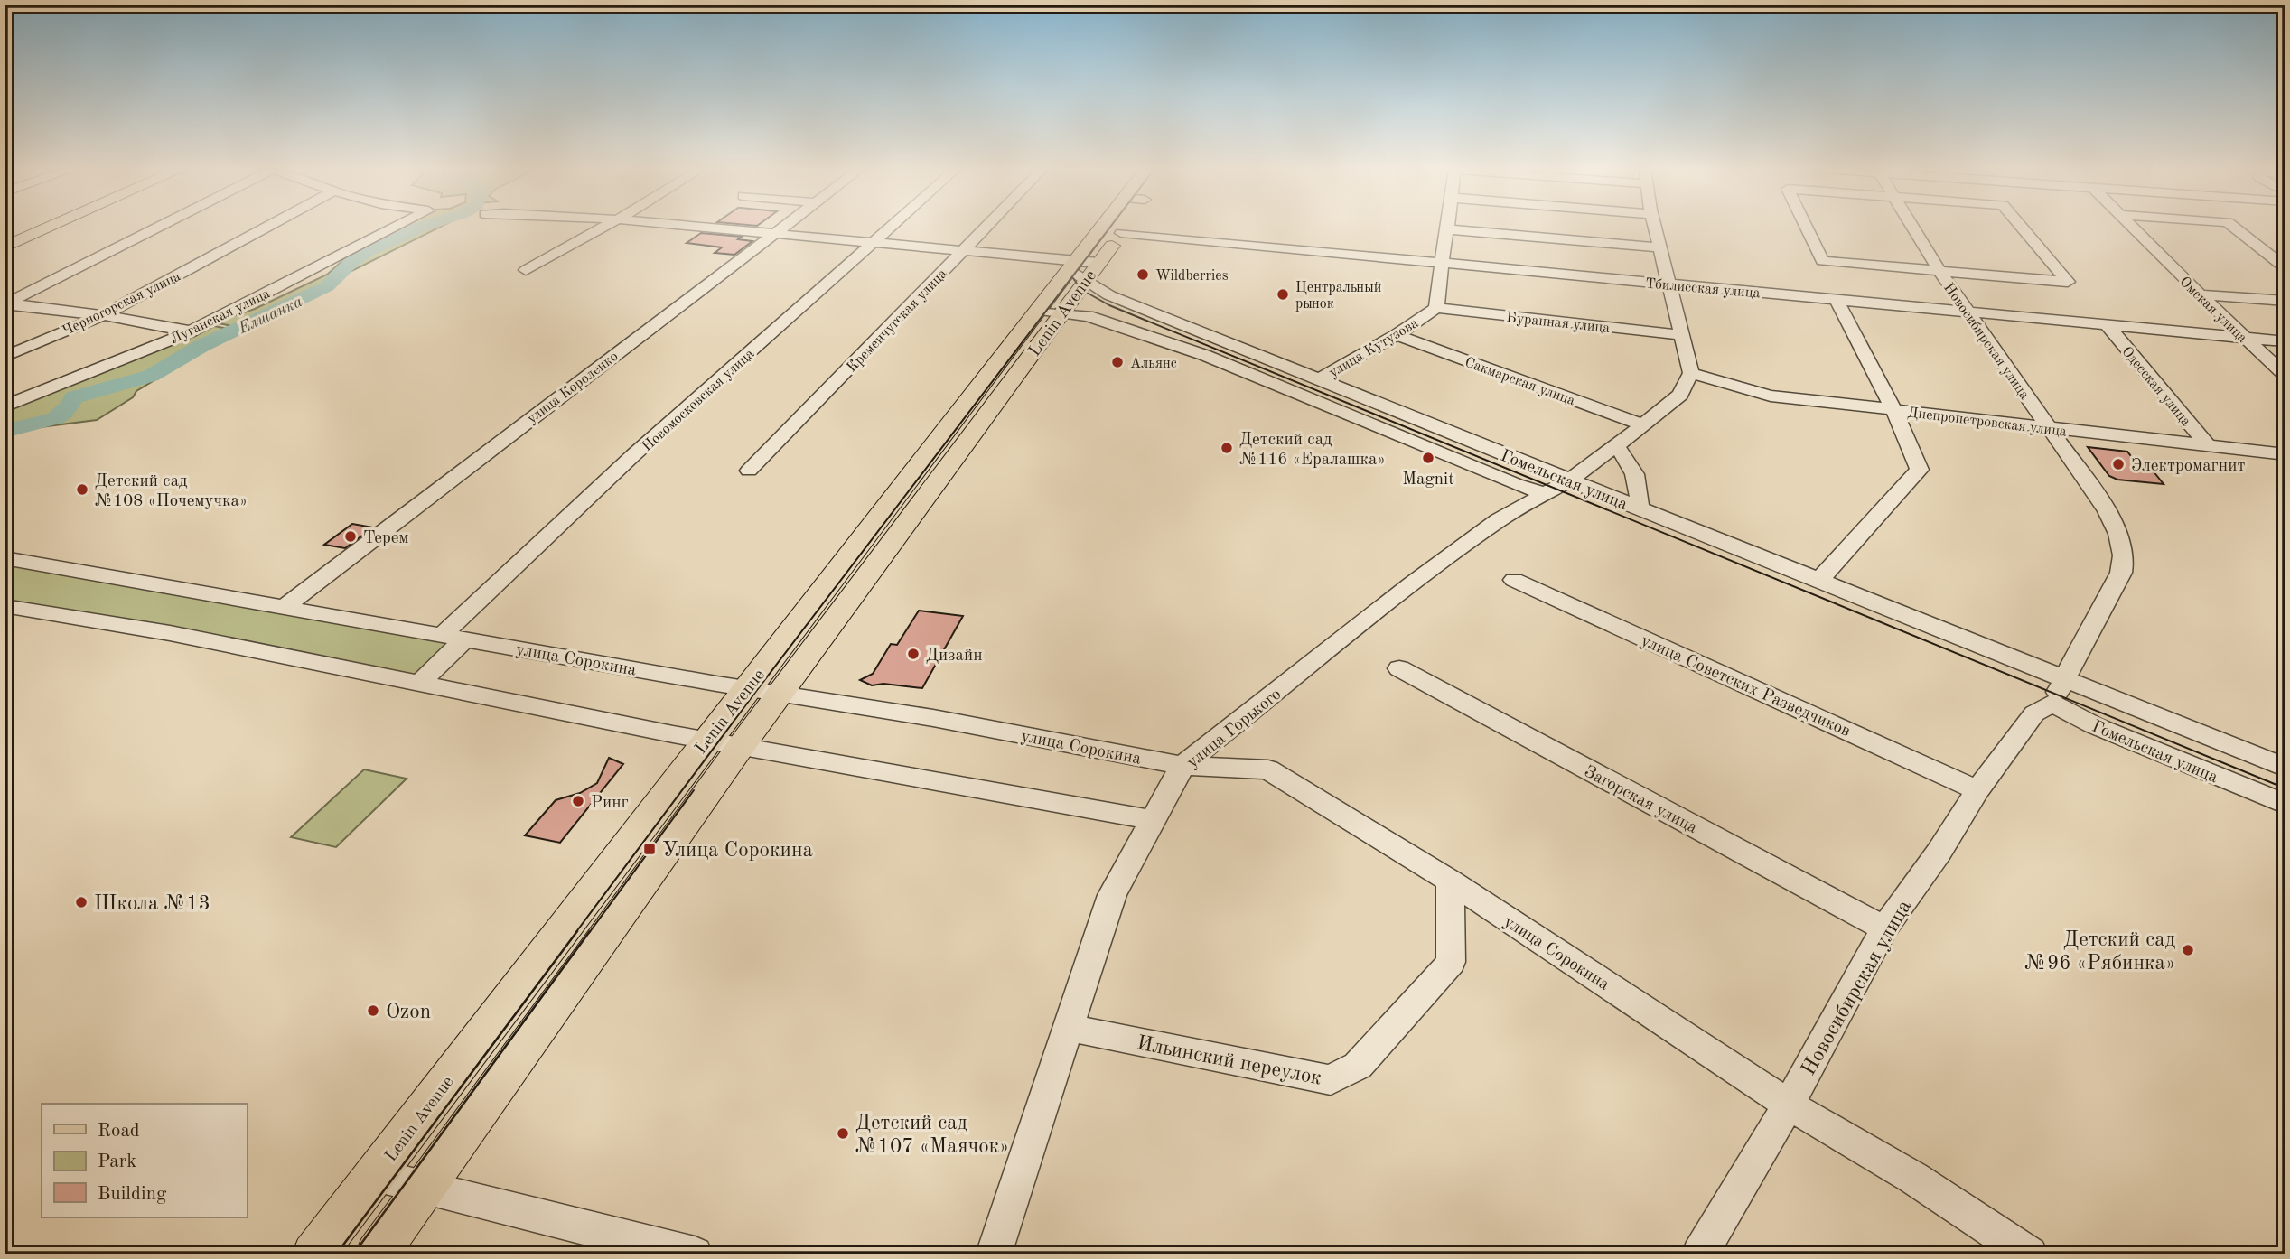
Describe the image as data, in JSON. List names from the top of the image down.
{
  "streets": {
    "main road": ["Lenin Avenue"],
    "street": [
      "Тбилисская улица",
      "Черногорская улица",
      "Омская улица",
      "Луганская улица",
      "Кременчугская улица",
      "Буранная улица",
      "Новосибирская улица",
      "улица Кутузова",
      "Сакмарская улица",
      "Одесская улица",
      "улица Короленко",
      "Новомосковская улица",
      "Днепропетровская улица",
      "Гомельская улица",
      "улица Сорокина",
      "улица Советских Разведчиков",
      "улица Горького",
      "Загорская улица",
      "Ильинский переулок"
    ]
  },
  "crossings": [
    ["Тбилисская улица", "Омская улица"],
    ["Тбилисская улица", "Lenin Avenue"],
    ["Тбилисская улица", "Новосибирская улица"],
    ["Тбилисская улица", "улица Кутузова"],
    ["Тбилисская улица", "Одесская улица"],
    ["Lenin Avenue", "Гомельская улица"],
    ["Lenin Avenue", "улица Сорокина"],
    ["Кременчугская улица", "Гомельская улица"],
    ["Буранная улица", "улица Кутузова"],
    ["Новосибирская улица", "Днепропетровская улица"],
    ["Новосибирская улица", "Гомельская улица"],
    ["Новосибирская улица", "улица Сорокина"],
    ["Новосибирская улица", "улица Советских Разведчиков"],
    ["Новосибирская улица", "Загорская улица"],
    ["улица Кутузова", "Сакмарская улица"],
    ["улица Кутузова", "Гомельская улица"],
    ["Сакмарская улица", "улица Горького"],
    ["Одесская улица", "Днепропетровская улица"],
    ["улица Короленко", "Гомельская улица"],
    ["улица Короленко", "улица Сорокина"],
    ["Новомосковская улица", "Гомельская улица"],
    ["Новомосковская улица", "улица Сорокина"],
    ["Днепропетровская улица", "улица Горького"],
    ["Гомельская улица", "улица Горького"],
    ["улица Сорокина", "улица Горького"],
    ["улица Сорокина", "Ильинский переулок"],
    ["улица Горького", "Ильинский переулок"]
  ],
  "water": ["Елшанка"],
  "places": {
    "other": [
      "Wildberries",
      "Центральный рынок",
      "Альянс",
      "Детский сад №116 «Ералашка»",
      "Magnit",
      "Электромагнит",
      "Детский сад №108 «Почемучка»",
      "Терем",
      "Дизайн",
      "Ринг",
      "Школа №13",
      "Детский сад №96 «Рябинка»",
      "Ozon",
      "Детский сад №107 «Маячок»"
    ],
    "transit": ["Улица Сорокина"]
  },
  "legend": ["Road", "Park", "Building"]
}
